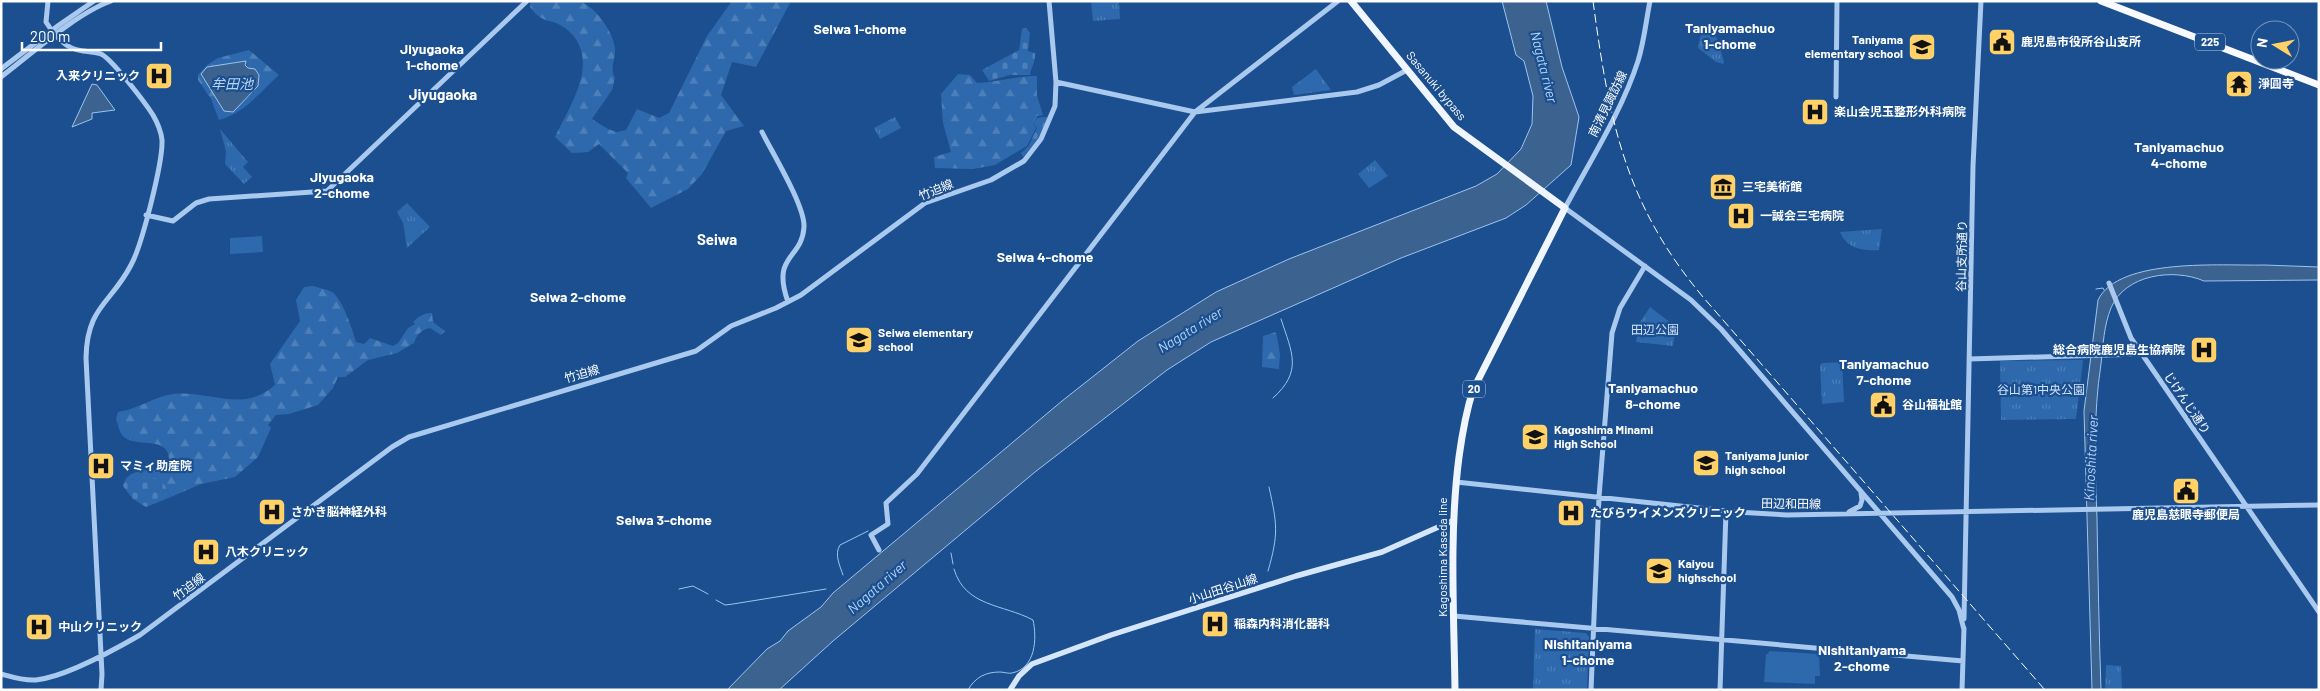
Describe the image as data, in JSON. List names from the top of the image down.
{
  "streets": {
    "highway": ["225"],
    "main road": [
      "Sasanuki bypass",
      "20",
      "Kagoshima Kaseda line",
      "小山田谷山線"
    ],
    "street": [
      "南清見諏訪線",
      "竹迫線",
      "谷山支所通り",
      "じげんじ通り",
      "田辺和田線"
    ]
  },
  "crossings": [
    ["Sasanuki bypass", "南清見諏訪線"],
    ["Sasanuki bypass", "Kagoshima Kaseda line"],
    ["南清見諏訪線", "Kagoshima Kaseda line"],
    ["谷山支所通り", "田辺和田線"],
    ["じげんじ通り", "田辺和田線"],
    ["田辺和田線", "Kagoshima Kaseda line"],
    ["Kagoshima Kaseda line", "小山田谷山線"]
  ],
  "districts": [
    "Taniyamachuo 1-chome",
    "Seiwa 1-chome",
    "Jiyugaoka 1-chome",
    "Jiyugaoka",
    "Taniyamachuo 4-chome",
    "Jiyugaoka 2-chome",
    "Seiwa",
    "Seiwa 4-chome",
    "Seiwa 2-chome",
    "Taniyamachuo 7-chome",
    "Taniyamachuo 8-chome",
    "Seiwa 3-chome",
    "Nishitaniyama 1-chome",
    "Nishitaniyama 2-chome"
  ],
  "water": ["Nagata river", "牟田池", "Kinoshita river"],
  "parks": ["田辺公園", "谷山第1中央公園"],
  "places": {
    "public building": ["鹿児島市役所谷山支所", "谷山福祉館", "鹿児島慈眼寺郵便局"],
    "school or university": [
      "Taniyama elementary school",
      "Seiwa elementary school",
      "Kagoshima Minami High School",
      "Taniyama junior high school",
      "Kaiyou highschool"
    ],
    "hospital": [
      "入来クリニック",
      "楽山会児玉整形外科病院",
      "一誠会三宅病院",
      "総合病院鹿児島生協病院",
      "マミィ助産院",
      "さかき脳神経外科",
      "たびらウイメンズクリニック",
      "八木クリニック",
      "稲森内科消化器科",
      "中山クリニック"
    ],
    "temple": ["淨圓寺"],
    "museum": ["三宅美術館"]
  },
  "scale_bar": "200 m",
  "north": "left"
}
